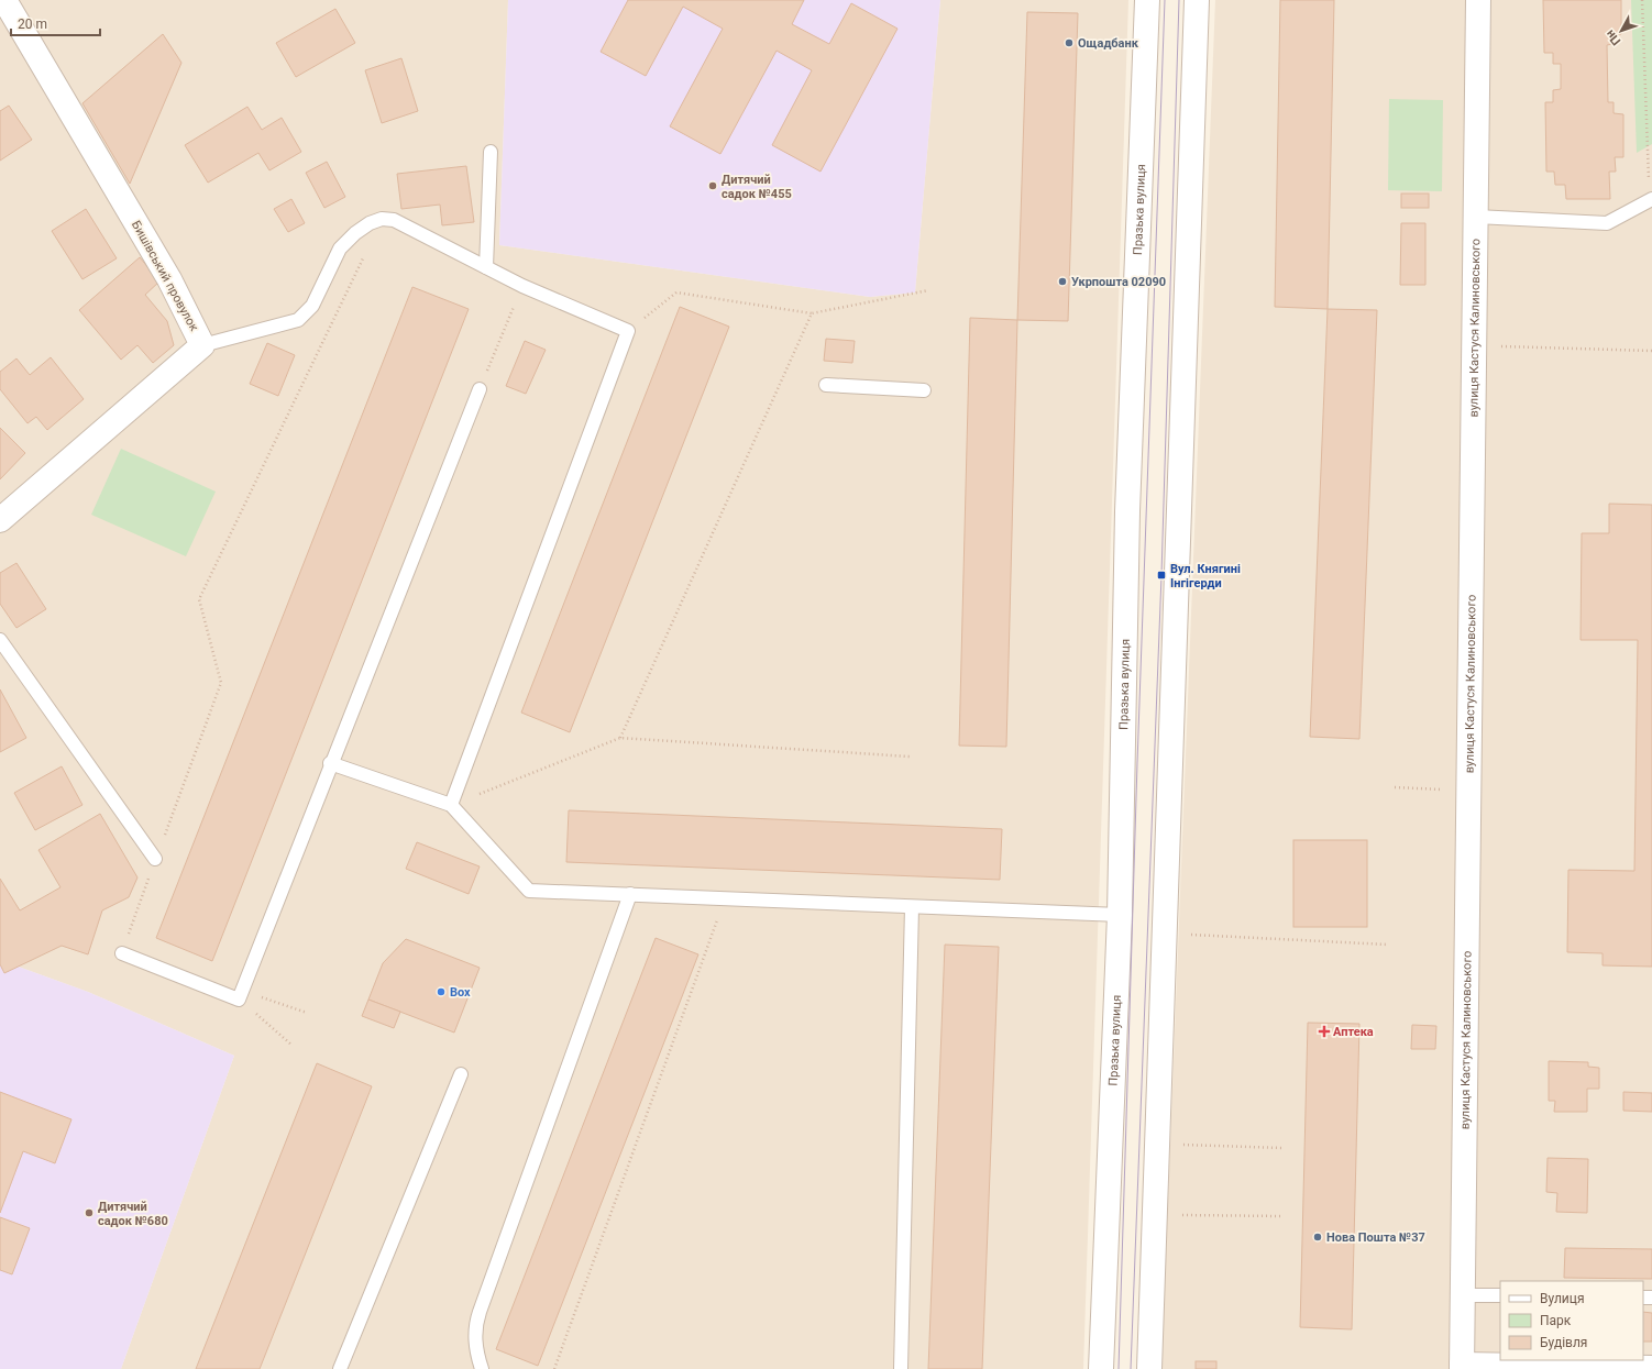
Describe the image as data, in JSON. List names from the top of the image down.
{
  "streets": {
    "street": ["Празька вулиця", "Бишівський провулок", "вулиця Кастуся Калиновського"]
  },
  "places": {
    "other": [
      "Ощадбанк",
      "Дитячий садок №455",
      "Укрпошта 02090",
      "Box",
      "Дитячий садок №680",
      "Нова Пошта №37"
    ],
    "transit": ["Вул. Княгині Інгігерди"],
    "health": ["Аптека"]
  },
  "legend": ["Вулиця", "Парк", "Будівля"],
  "scale_bar": "20 m",
  "north": "bottom left"
}
